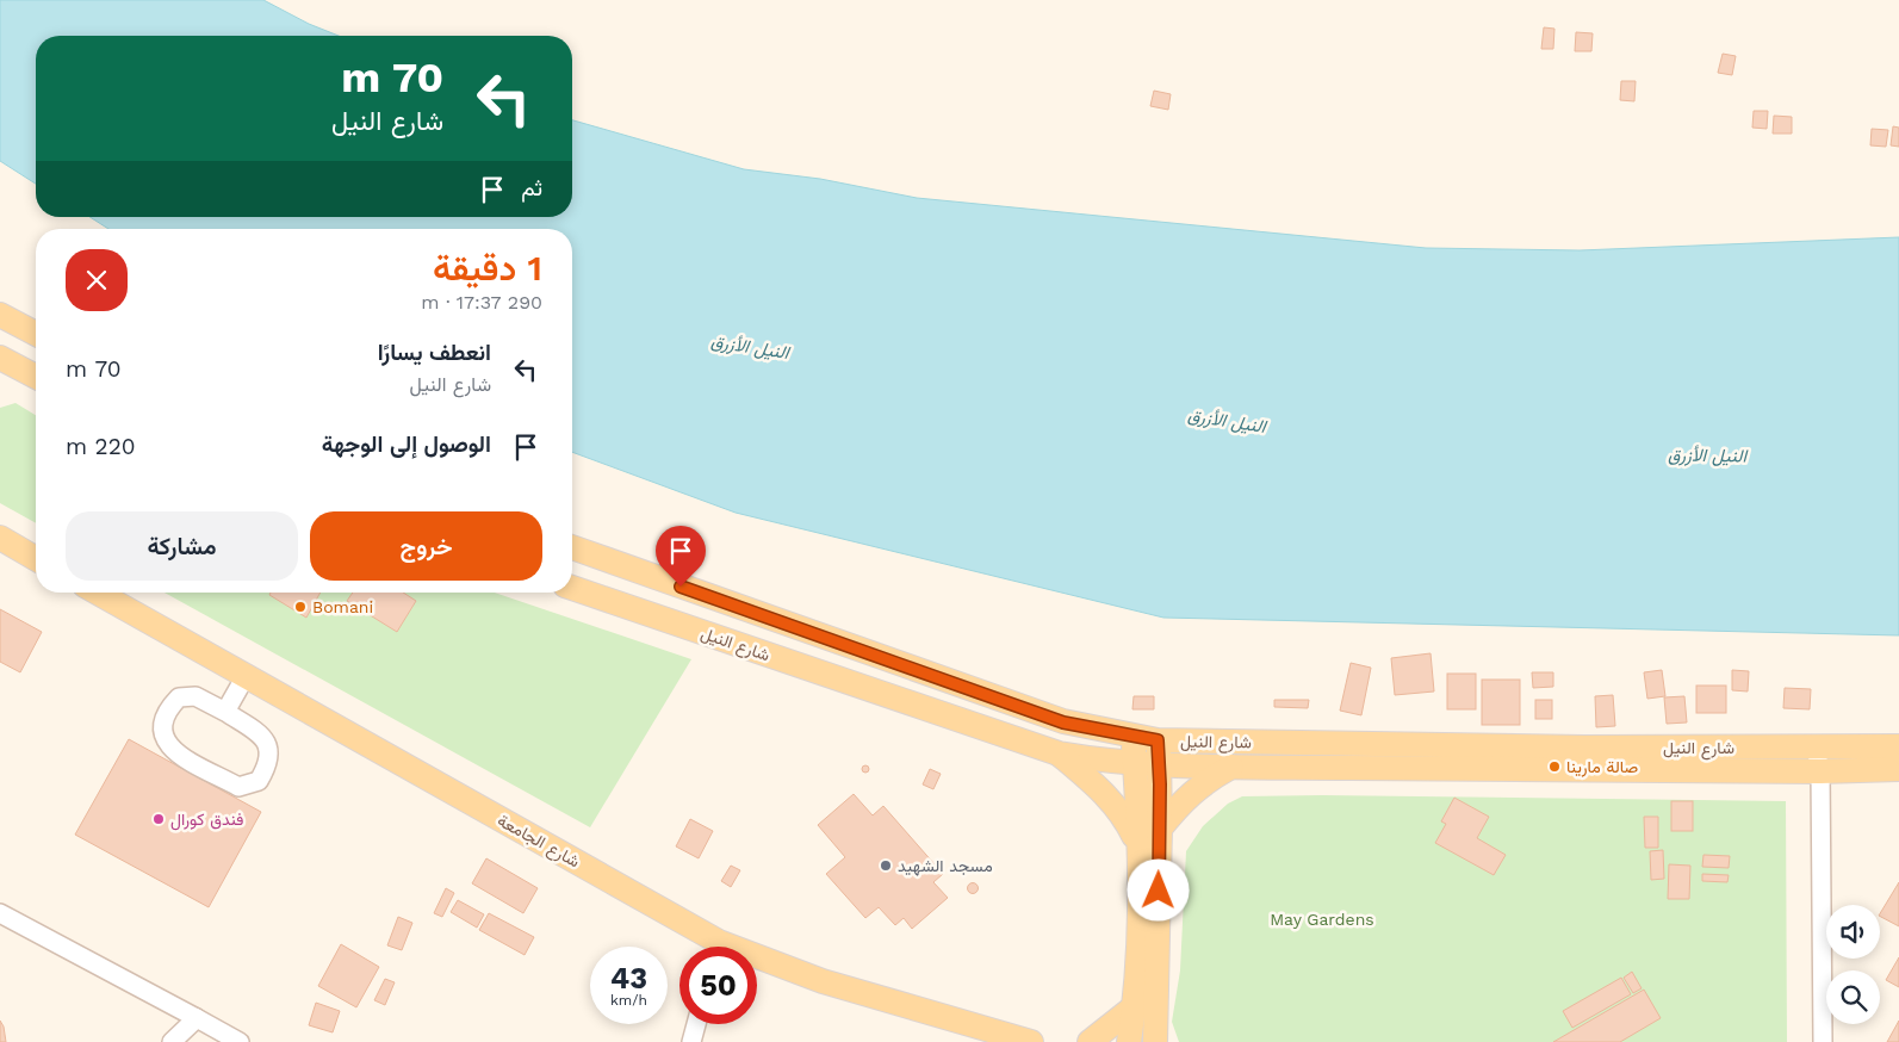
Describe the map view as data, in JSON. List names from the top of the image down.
{
  "streets": {
    "main road": ["شارع النيل", "شارع الجامعة"]
  },
  "water": ["النيل الأزرق"],
  "parks": ["May Gardens"],
  "places": [
    "Bomani",
    "صالة مارينا",
    "فندق كورال",
    "مسجد الشهيد"
  ],
  "page": {
    "turn": ["70 m", "شارع النيل"],
    "then": "ثم",
    "heading": ["1 دقيقة", "290 m · 17:37"],
    "list": [
      {
        "name": "انعطف يسارًا",
        "note": "شارع النيل",
        "value": "70 m"
      },
      {
        "name": "الوصول إلى الوجهة",
        "value": "220 m"
      }
    ],
    "buttons": ["خروج", "مشاركة"],
    "speed": "43 km/h",
    "limit": "50"
  }
}
